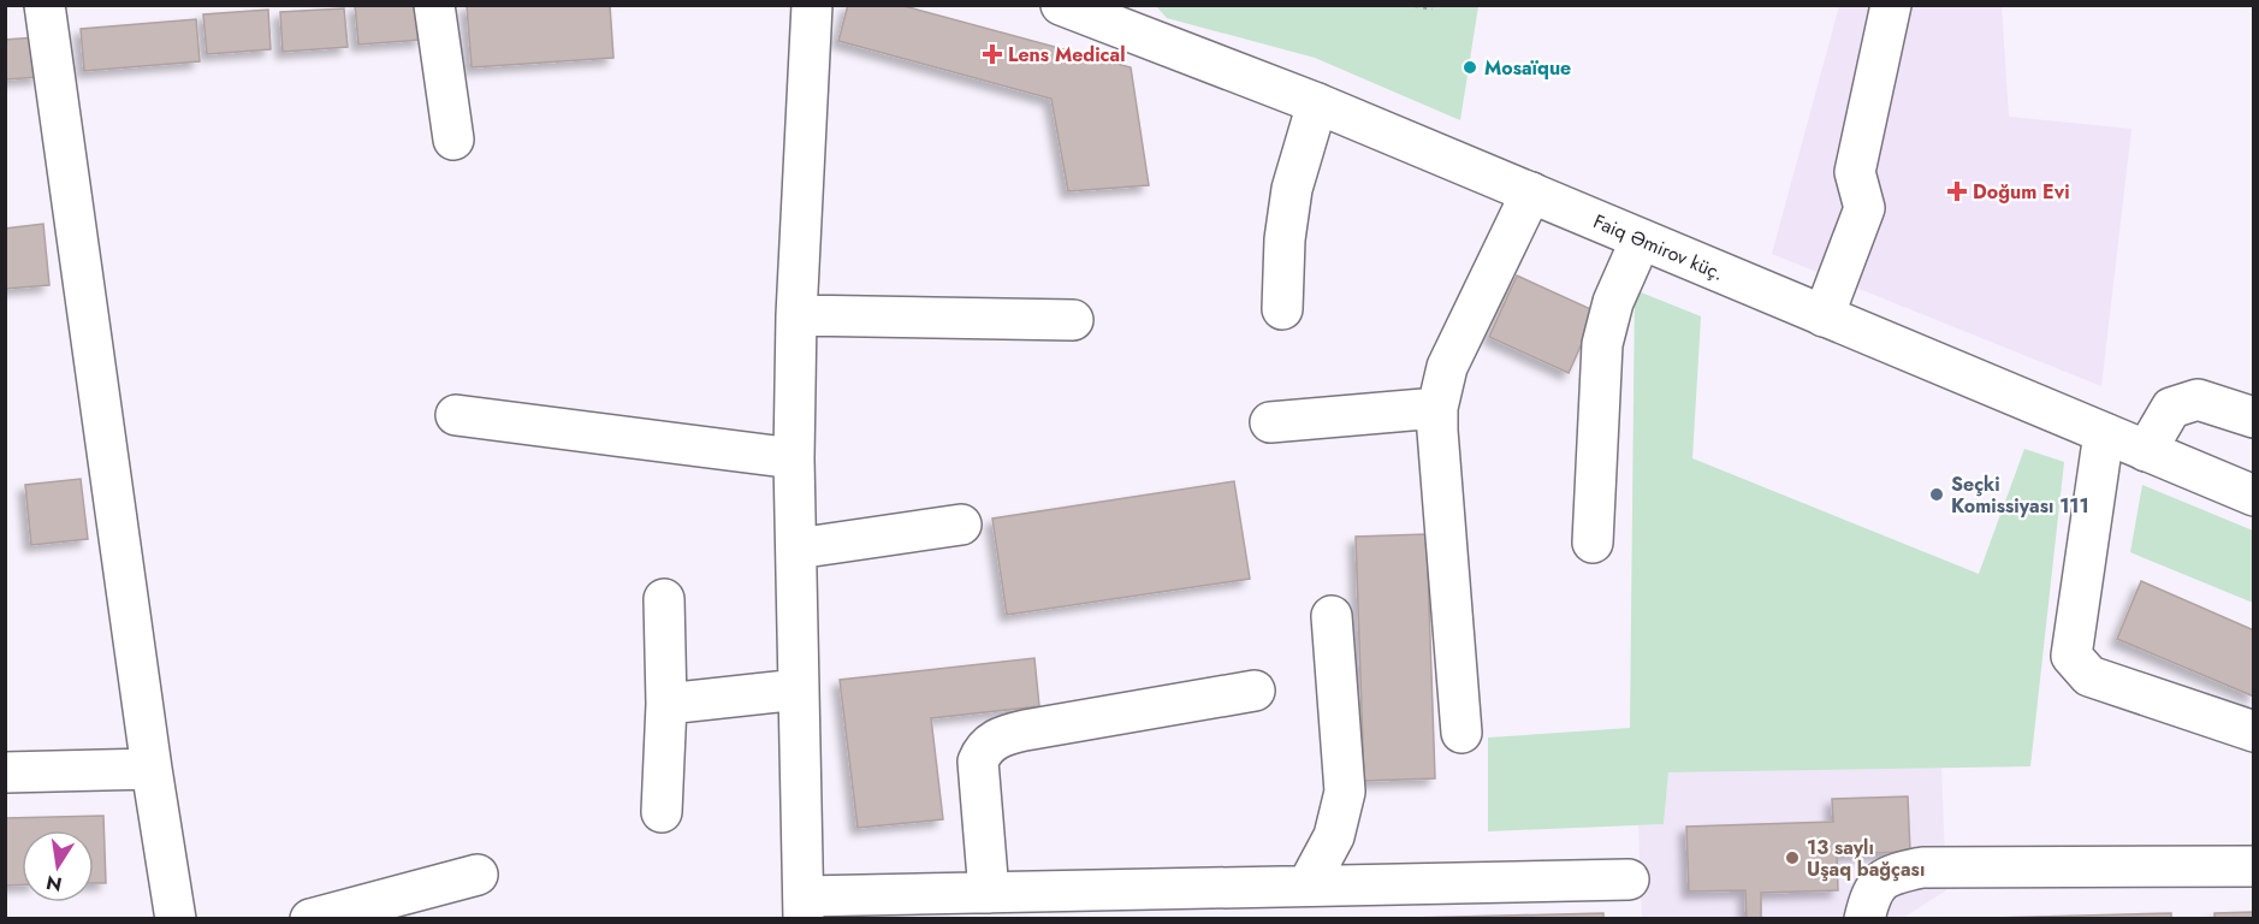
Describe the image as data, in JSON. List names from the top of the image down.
{
  "streets": {
    "main road": ["Faiq Əmirov küç."]
  },
  "places": {
    "health": ["Lens Medical", "Doğum Evi"],
    "other": ["Mosaïque", "Seçki Komissiyası 111", "13 saylı Uşaq bağçası"]
  },
  "north": "bottom"
}
